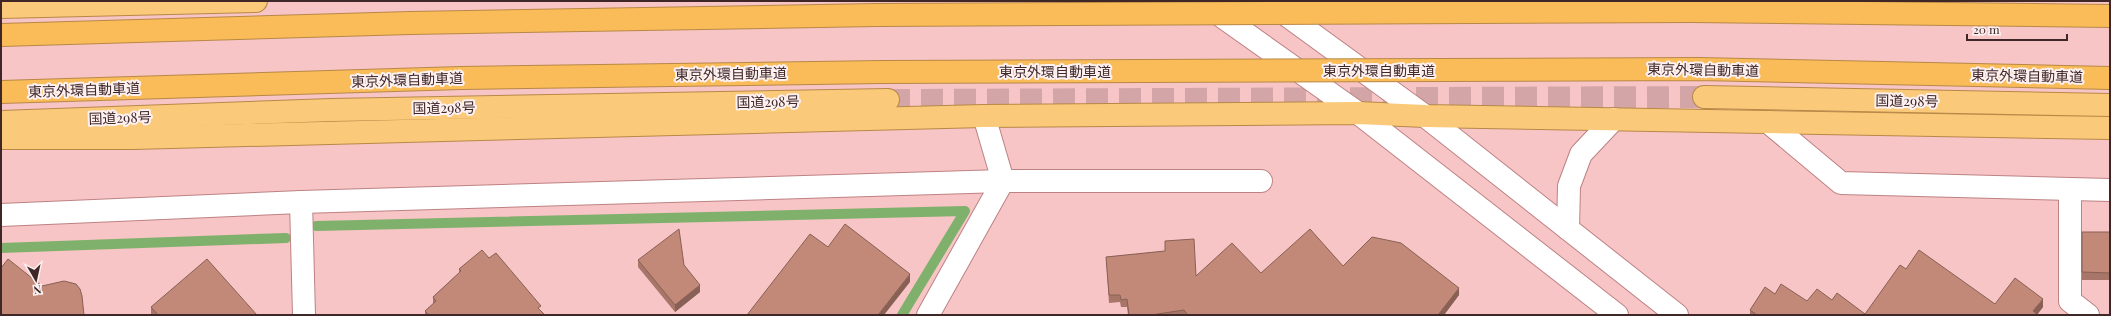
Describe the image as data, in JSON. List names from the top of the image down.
{
  "streets": {
    "highway": ["東京外環自動車道", "国道298号"]
  },
  "scale_bar": "20 m",
  "north": "bottom"
}
